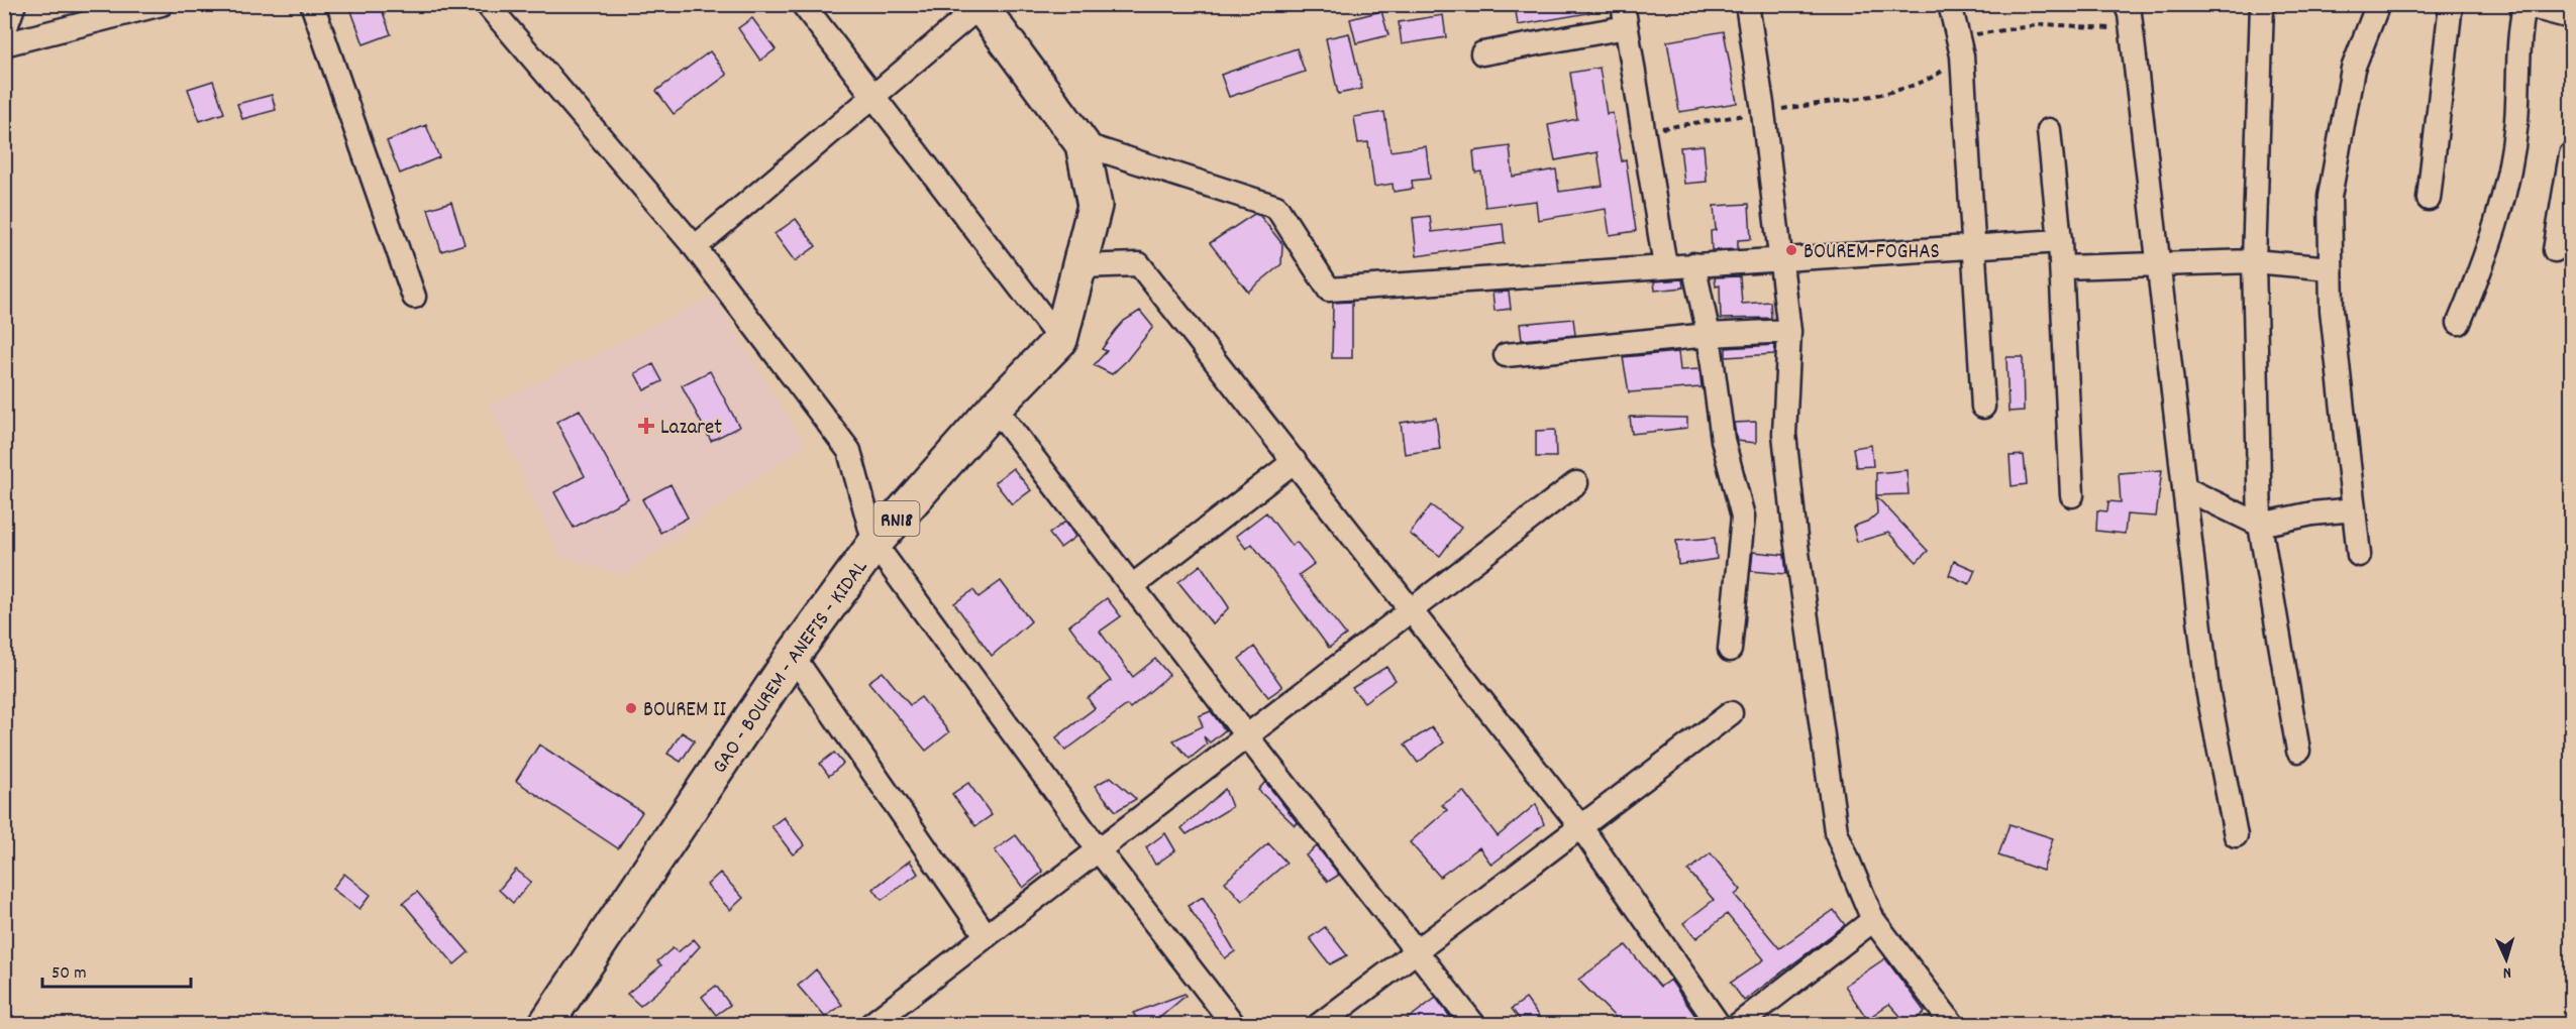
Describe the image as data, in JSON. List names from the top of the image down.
{
  "streets": {
    "main road": ["RN18", "GAO - BOUREM - ANEFIS - KIDAL"]
  },
  "places": {
    "other": ["BOUREM-FOGHAS", "BOUREM II"],
    "health": ["Lazaret"]
  },
  "scale_bar": "50 m",
  "north": "bottom"
}
